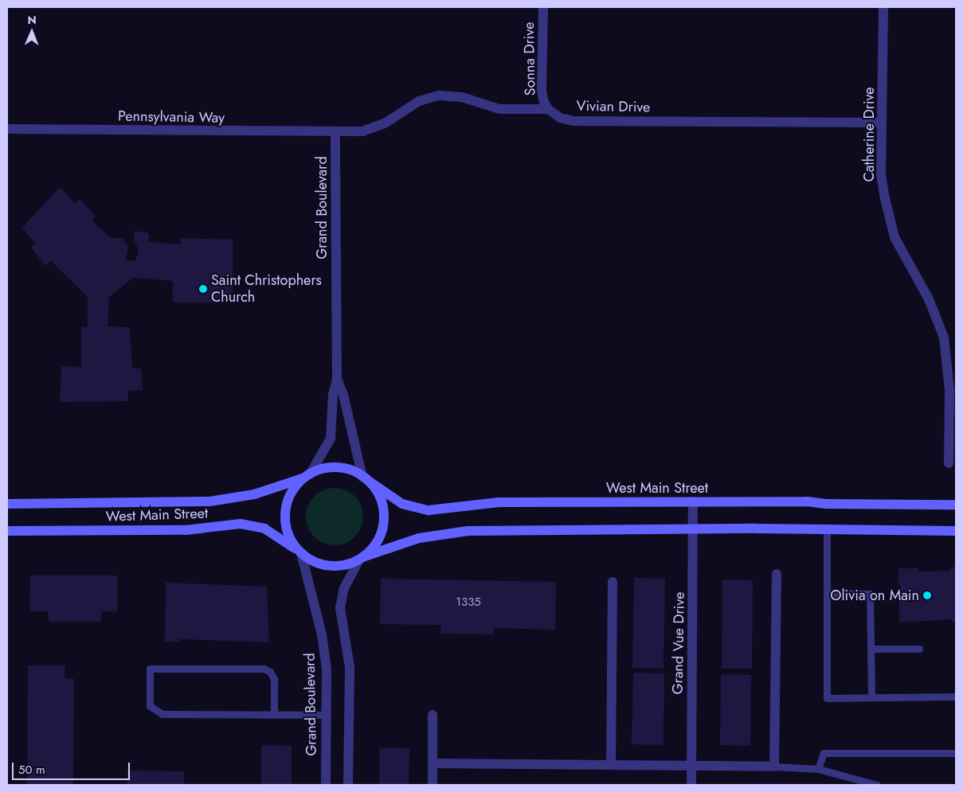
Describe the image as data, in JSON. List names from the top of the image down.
{
  "streets": {
    "main road": ["West Main Street"],
    "street": [
      "Sonna Drive",
      "Vivian Drive",
      "Pennsylvania Way",
      "Catherine Drive",
      "Grand Boulevard",
      "Grand Vue Drive"
    ]
  },
  "crossings": [
    ["Sonna Drive", "Vivian Drive"],
    ["Vivian Drive", "Catherine Drive"],
    ["Pennsylvania Way", "Grand Boulevard"],
    ["Grand Boulevard", "West Main Street"],
    ["West Main Street", "Grand Vue Drive"]
  ],
  "places": ["Saint Christophers Church", "Olivia on Main"],
  "house_numbers": ["1335"],
  "scale_bar": "50 m",
  "north": "top"
}
